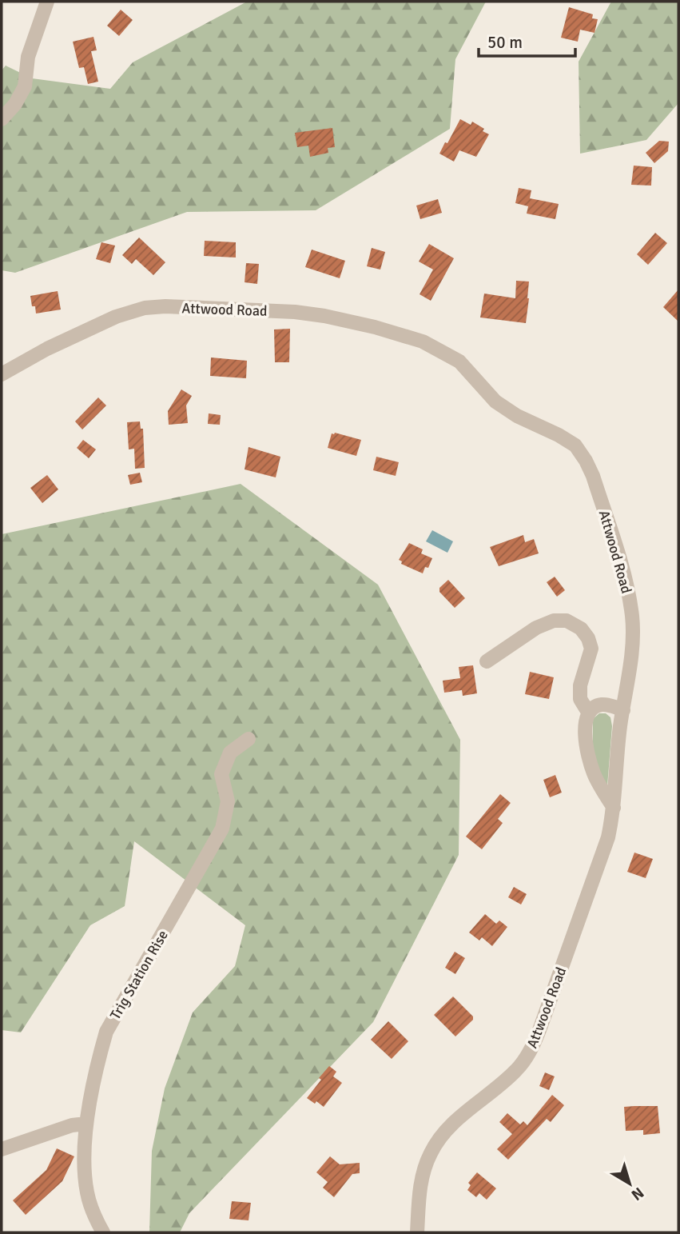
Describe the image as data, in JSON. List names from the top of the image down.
{
  "streets": {
    "street": ["Attwood Road", "Trig Station Rise"]
  },
  "scale_bar": "50 m",
  "north": "bottom right"
}
